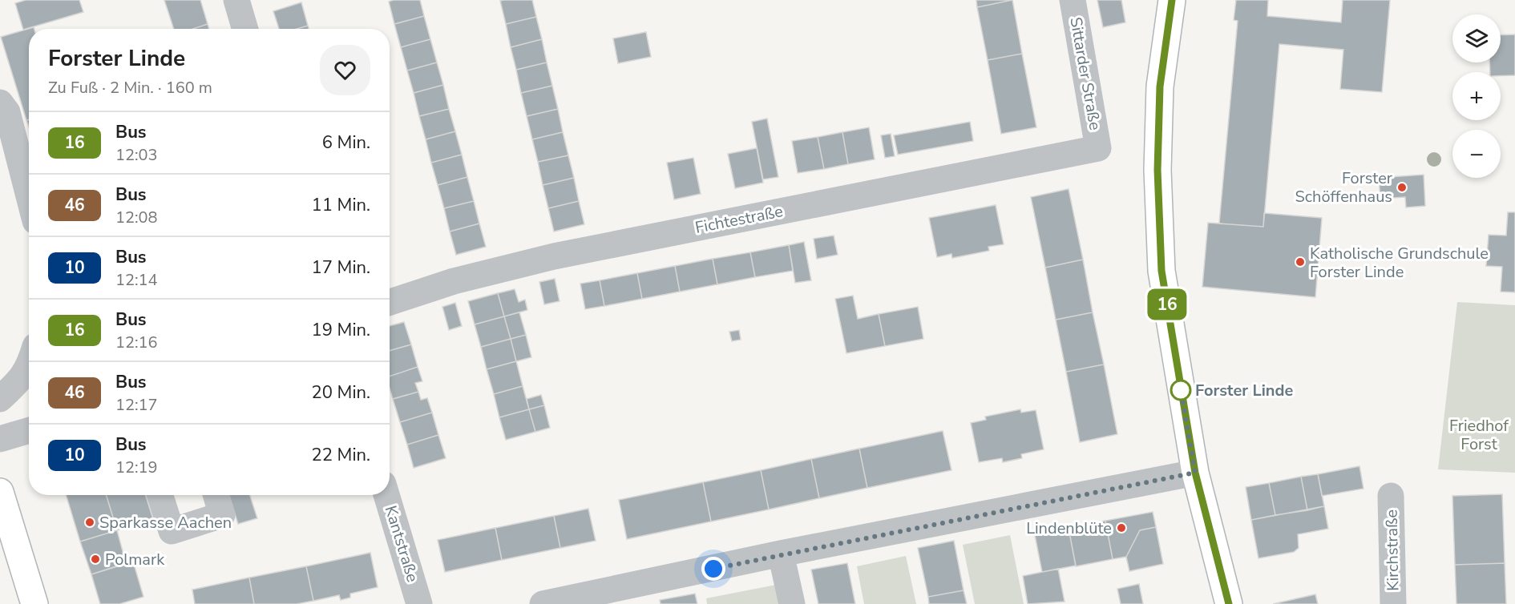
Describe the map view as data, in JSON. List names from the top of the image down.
{
  "streets": {
    "street": [
      "Sittarder Straße",
      "Fichtestraße",
      "Kantstraße",
      "Kirchstraße"
    ]
  },
  "crossings": [
    ["Sittarder Straße", "Fichtestraße"]
  ],
  "parks": ["Friedhof Forst"],
  "places": [
    "Forster Schöffenhaus",
    "Katholische Grundschule Forster Linde",
    "Forster Linde",
    "Sparkasse Aachen",
    "Lindenblüte",
    "Polmark"
  ],
  "lines": ["bus line 16"],
  "page": {
    "on_map": "16",
    "map_buttons": ["+", "−"],
    "heading": ["Forster Linde", "Zu Fuß · 2 Min. · 160 m"],
    "list": [
      {
        "mark": "16",
        "name": "Bus",
        "note": "12:03",
        "value": "6 Min."
      },
      {
        "mark": "46",
        "name": "Bus",
        "note": "12:08",
        "value": "11 Min."
      },
      {
        "mark": "10",
        "name": "Bus",
        "note": "12:14",
        "value": "17 Min."
      },
      {
        "mark": "16",
        "name": "Bus",
        "note": "12:16",
        "value": "19 Min."
      },
      {
        "mark": "46",
        "name": "Bus",
        "note": "12:17",
        "value": "20 Min."
      },
      {
        "mark": "10",
        "name": "Bus",
        "note": "12:19",
        "value": "22 Min."
      }
    ]
  }
}
